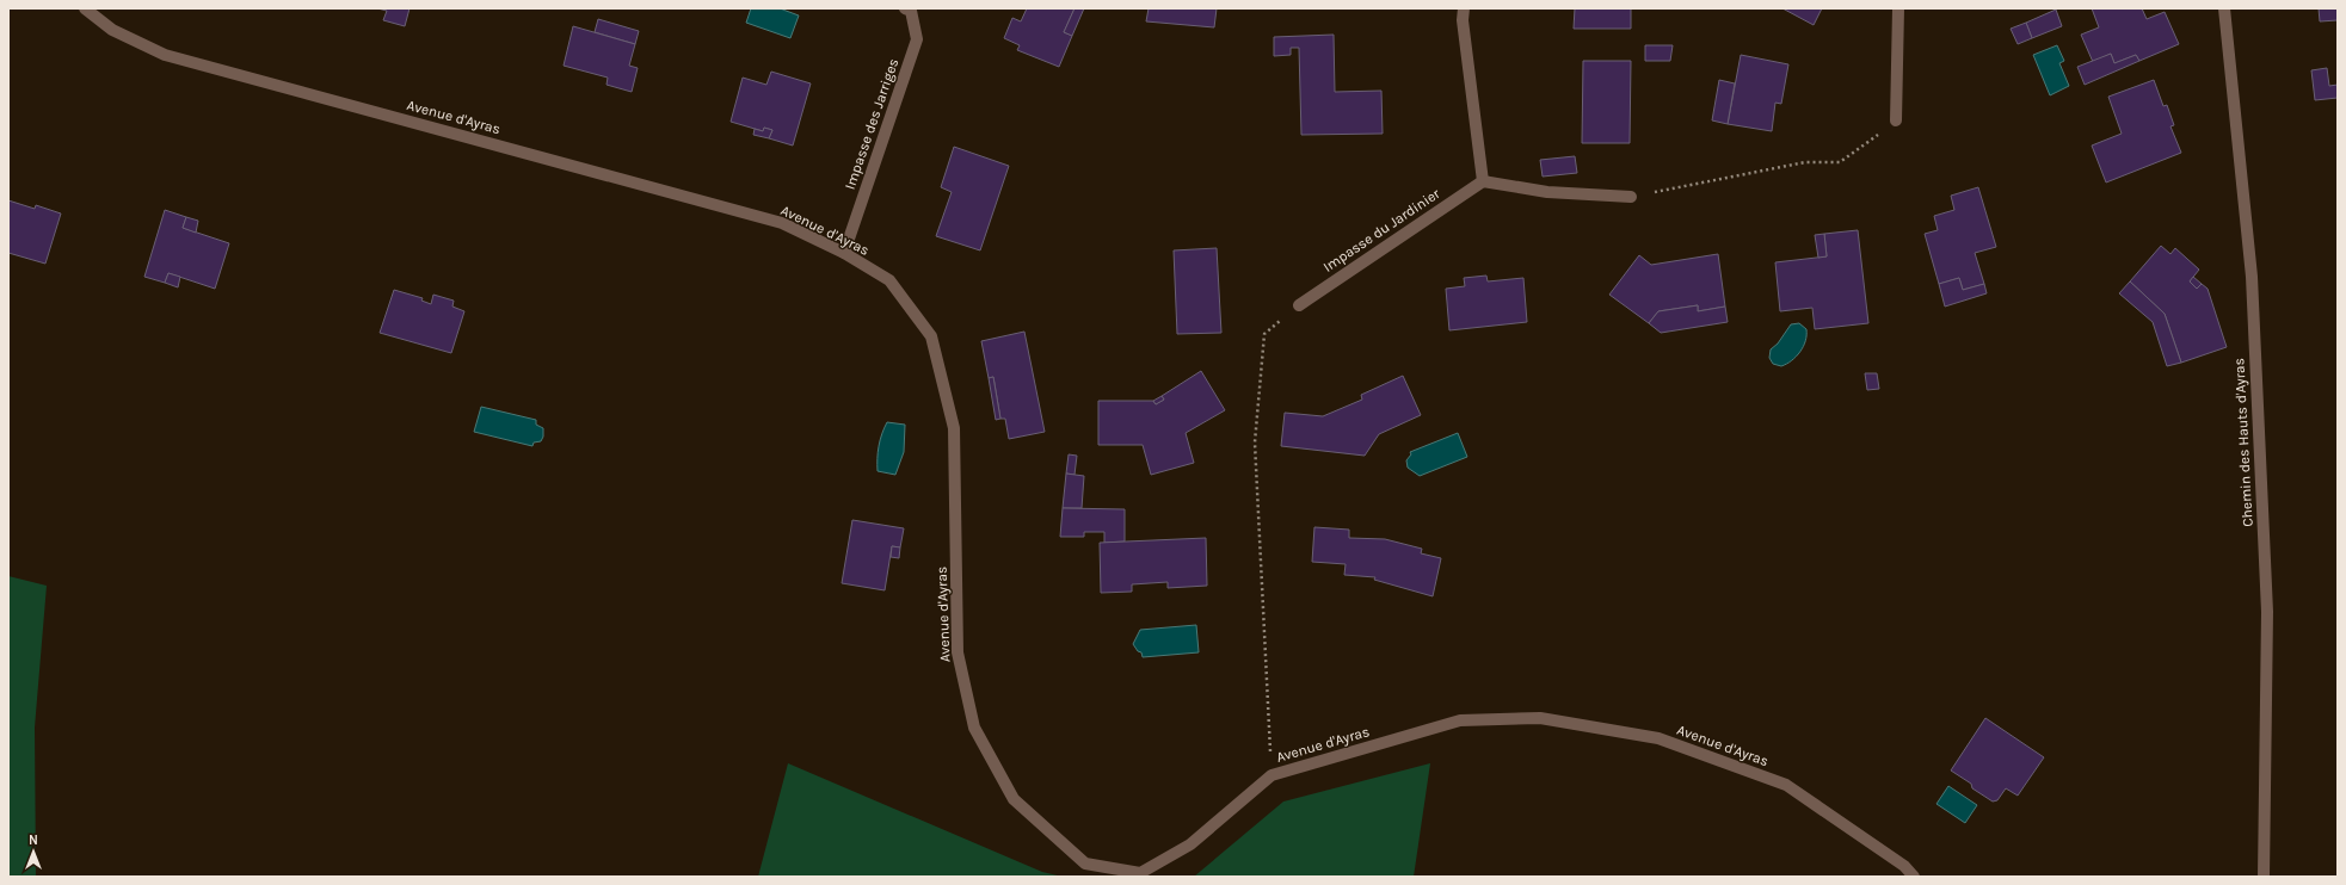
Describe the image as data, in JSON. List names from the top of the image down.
{
  "streets": {
    "street": [
      "Avenue d'Ayras",
      "Impasse des Jarriges",
      "Impasse du Jardinier",
      "Chemin des Hauts d'Ayras"
    ]
  },
  "crossings": [
    ["Avenue d'Ayras", "Impasse des Jarriges"]
  ],
  "north": "top"
}
